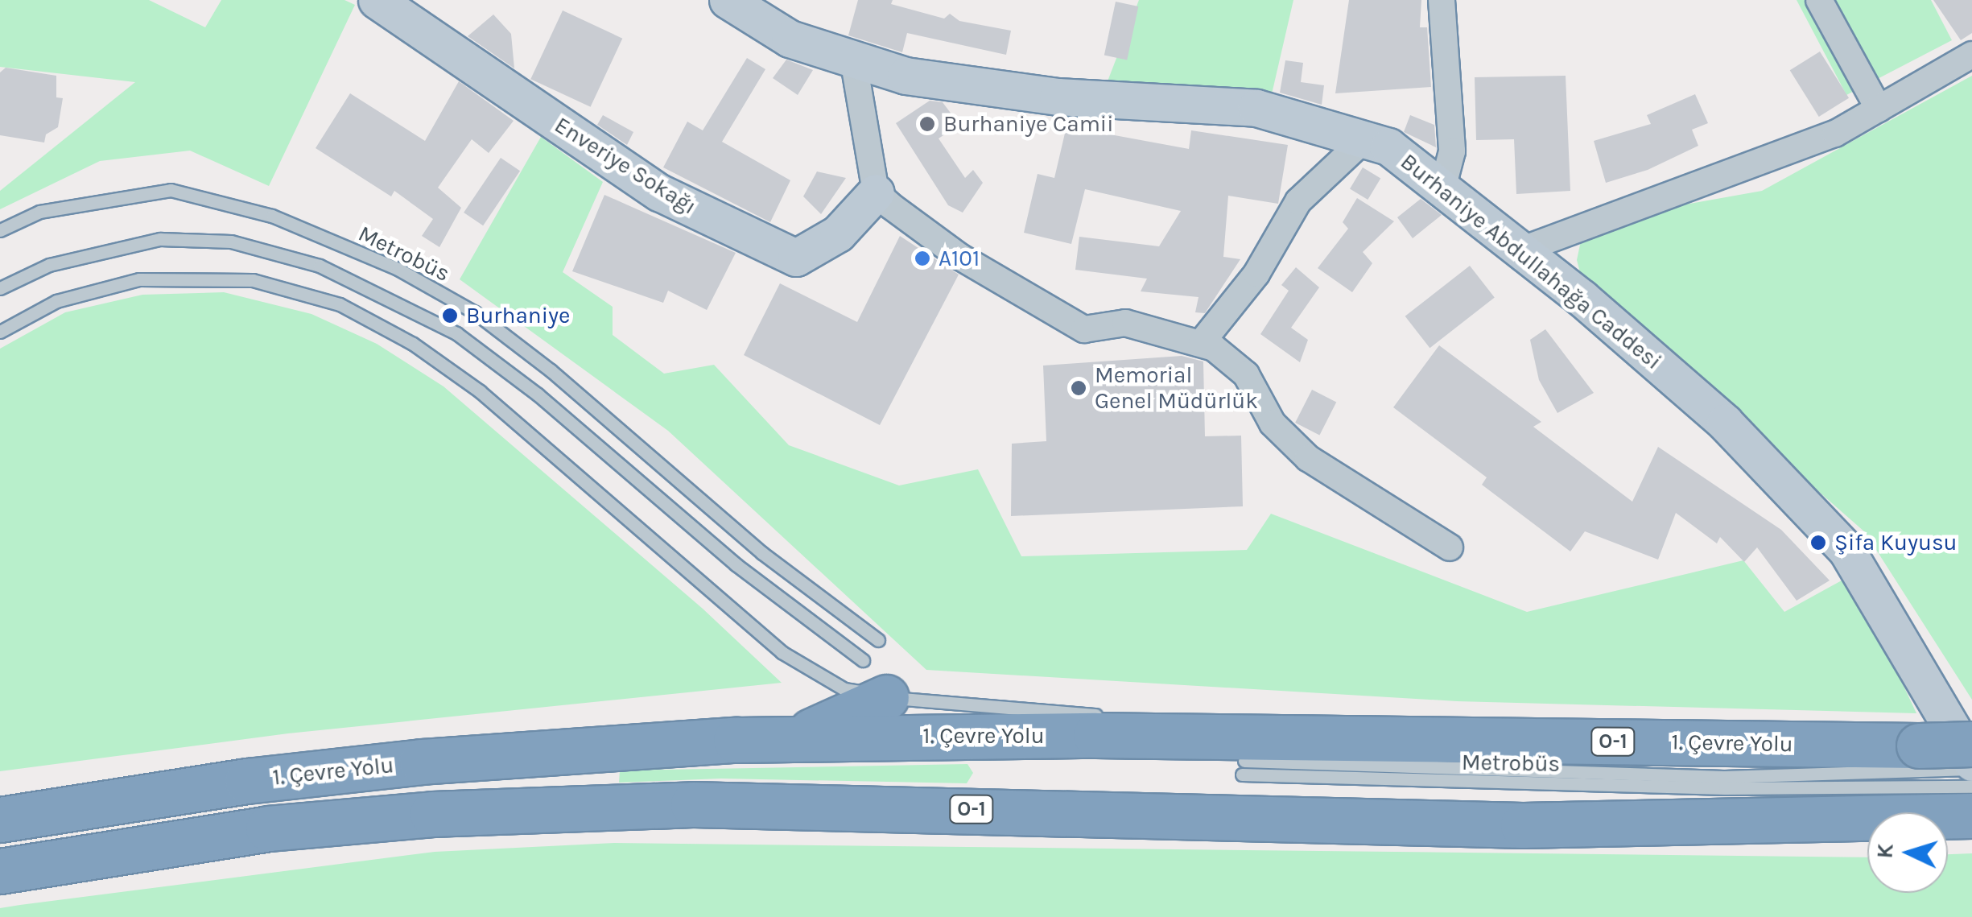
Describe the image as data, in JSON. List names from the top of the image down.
{
  "streets": {
    "highway": ["1. Çevre Yolu", "O-1"],
    "main road": ["Enveriye Sokağı", "Burhaniye Abdullahağa Caddesi"],
    "lane": ["Metrobüs"]
  },
  "crossings": [
    ["Metrobüs", "Burhaniye Abdullahağa Caddesi"],
    ["Metrobüs", "1. Çevre Yolu"],
    ["Metrobüs", "O-1"]
  ],
  "places": [
    "Burhaniye Camii",
    "A101",
    "Burhaniye",
    "Memorial Genel Müdürlük",
    "Şifa Kuyusu"
  ],
  "north": "left"
}
